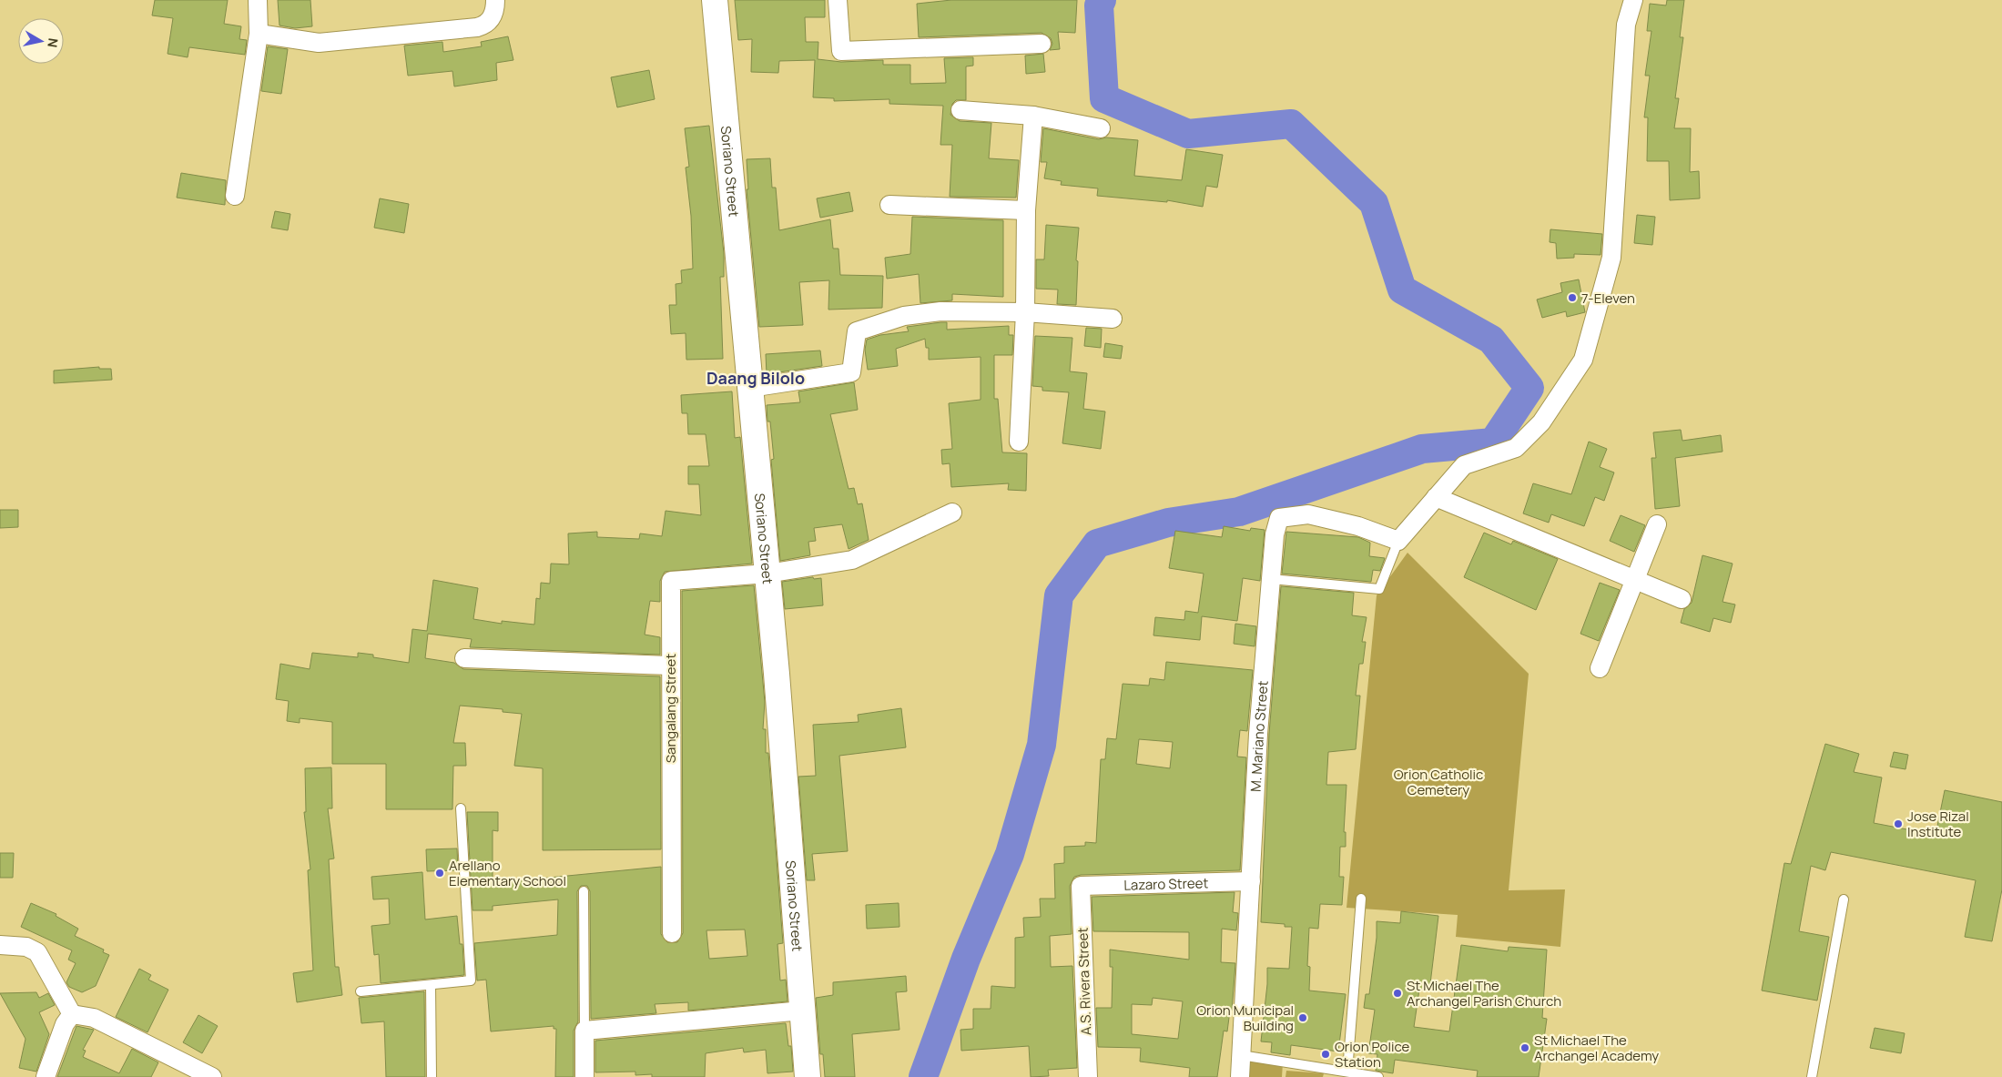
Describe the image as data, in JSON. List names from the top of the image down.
{
  "streets": {
    "main road": ["Soriano Street"],
    "street": [
      "Sangalang Street",
      "M. Mariano Street",
      "Lazaro Street",
      "A.S. Rivera Street"
    ]
  },
  "crossings": [
    ["Soriano Street", "Sangalang Street"],
    ["M. Mariano Street", "Lazaro Street"],
    ["Lazaro Street", "A.S. Rivera Street"]
  ],
  "districts": ["Daang Bilolo"],
  "parks": ["Orion Catholic Cemetery"],
  "places": [
    "7-Eleven",
    "Jose Rizal Institute",
    "Arellano Elementary School",
    "St Michael The Archangel Parish Church",
    "Orion Municipal Building",
    "St Michael The Archangel Academy",
    "Orion Police Station"
  ],
  "north": "right"
}
